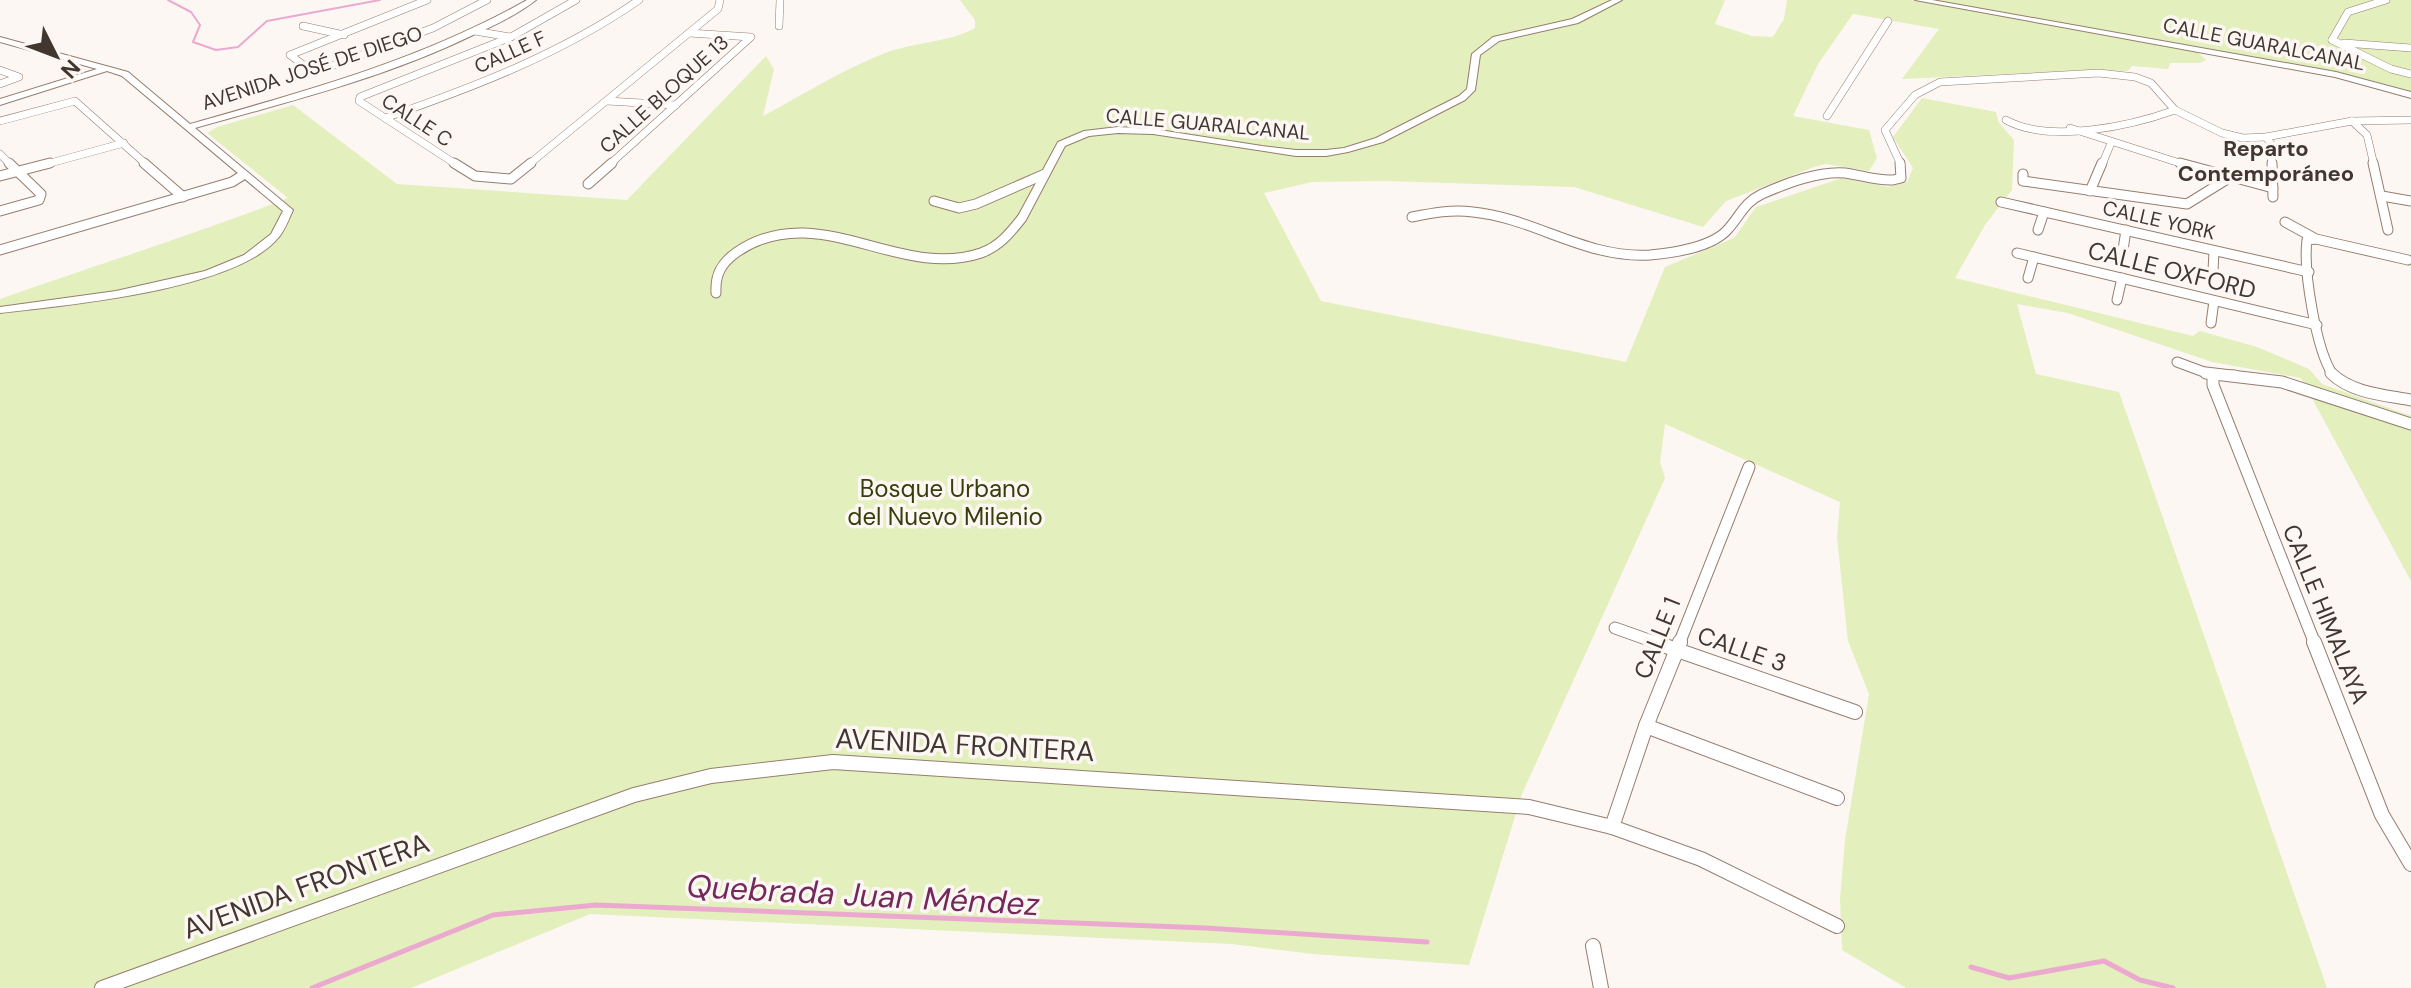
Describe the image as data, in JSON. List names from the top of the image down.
{
  "streets": {
    "street": [
      "CALLE GUARALCANAL",
      "CALLE F",
      "AVENIDA JOSÉ DE DIEGO",
      "CALLE BLOQUE 13",
      "CALLE C",
      "CALLE YORK",
      "CALLE OXFORD",
      "CALLE HIMALAYA",
      "CALLE 1",
      "CALLE 3",
      "AVENIDA FRONTERA"
    ]
  },
  "crossings": [
    ["CALLE F", "CALLE C"],
    ["CALLE 1", "CALLE 3"],
    ["CALLE 1", "AVENIDA FRONTERA"]
  ],
  "districts": ["Reparto Contemporáneo"],
  "water": ["Quebrada Juan Méndez"],
  "parks": ["Bosque Urbano del Nuevo Milenio"],
  "north": "bottom right"
}
